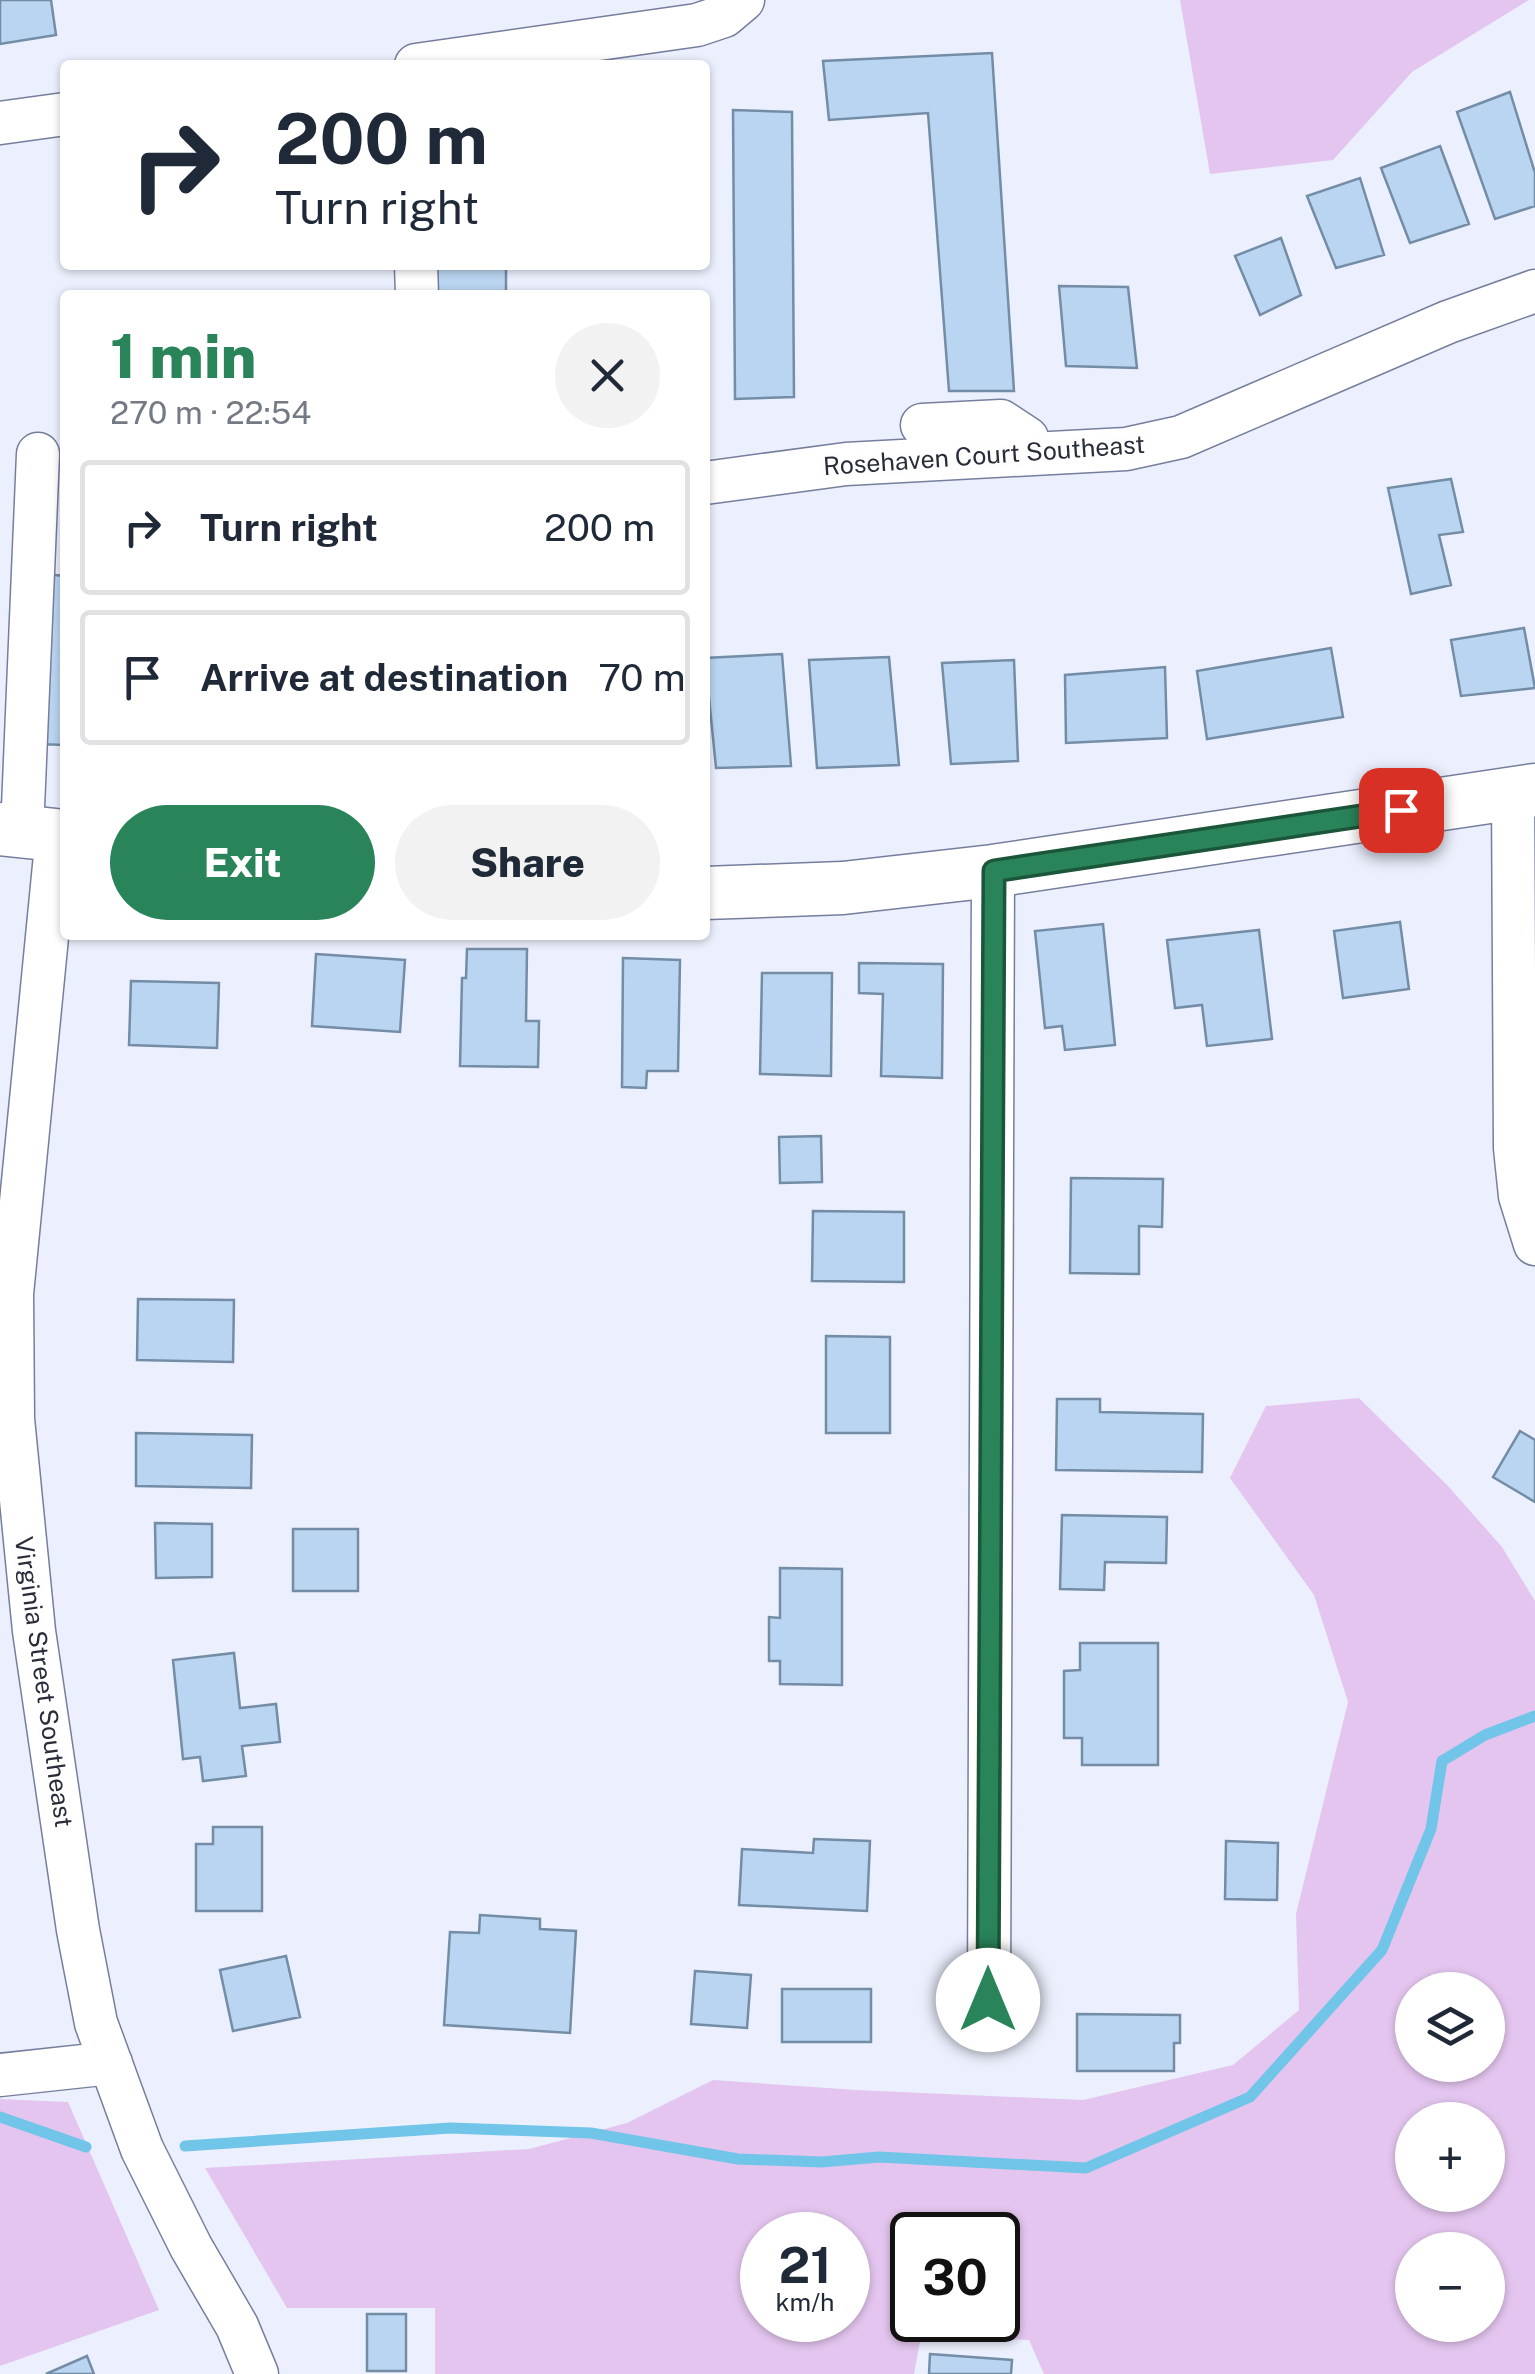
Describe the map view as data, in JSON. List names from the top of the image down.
{
  "streets": {
    "street": ["Rosehaven Court Southeast", "Virginia Street Southeast"]
  },
  "page": {
    "turn": ["200 m", "Turn right"],
    "heading": ["1 min", "270 m · 22:54"],
    "list": [
      {
        "name": "Turn right",
        "value": "200 m"
      },
      {
        "name": "Arrive at destination",
        "value": "70 m"
      }
    ],
    "buttons": ["Exit", "Share"],
    "map_buttons": ["+", "−"],
    "speed": "21 km/h",
    "limit": "30"
  }
}
